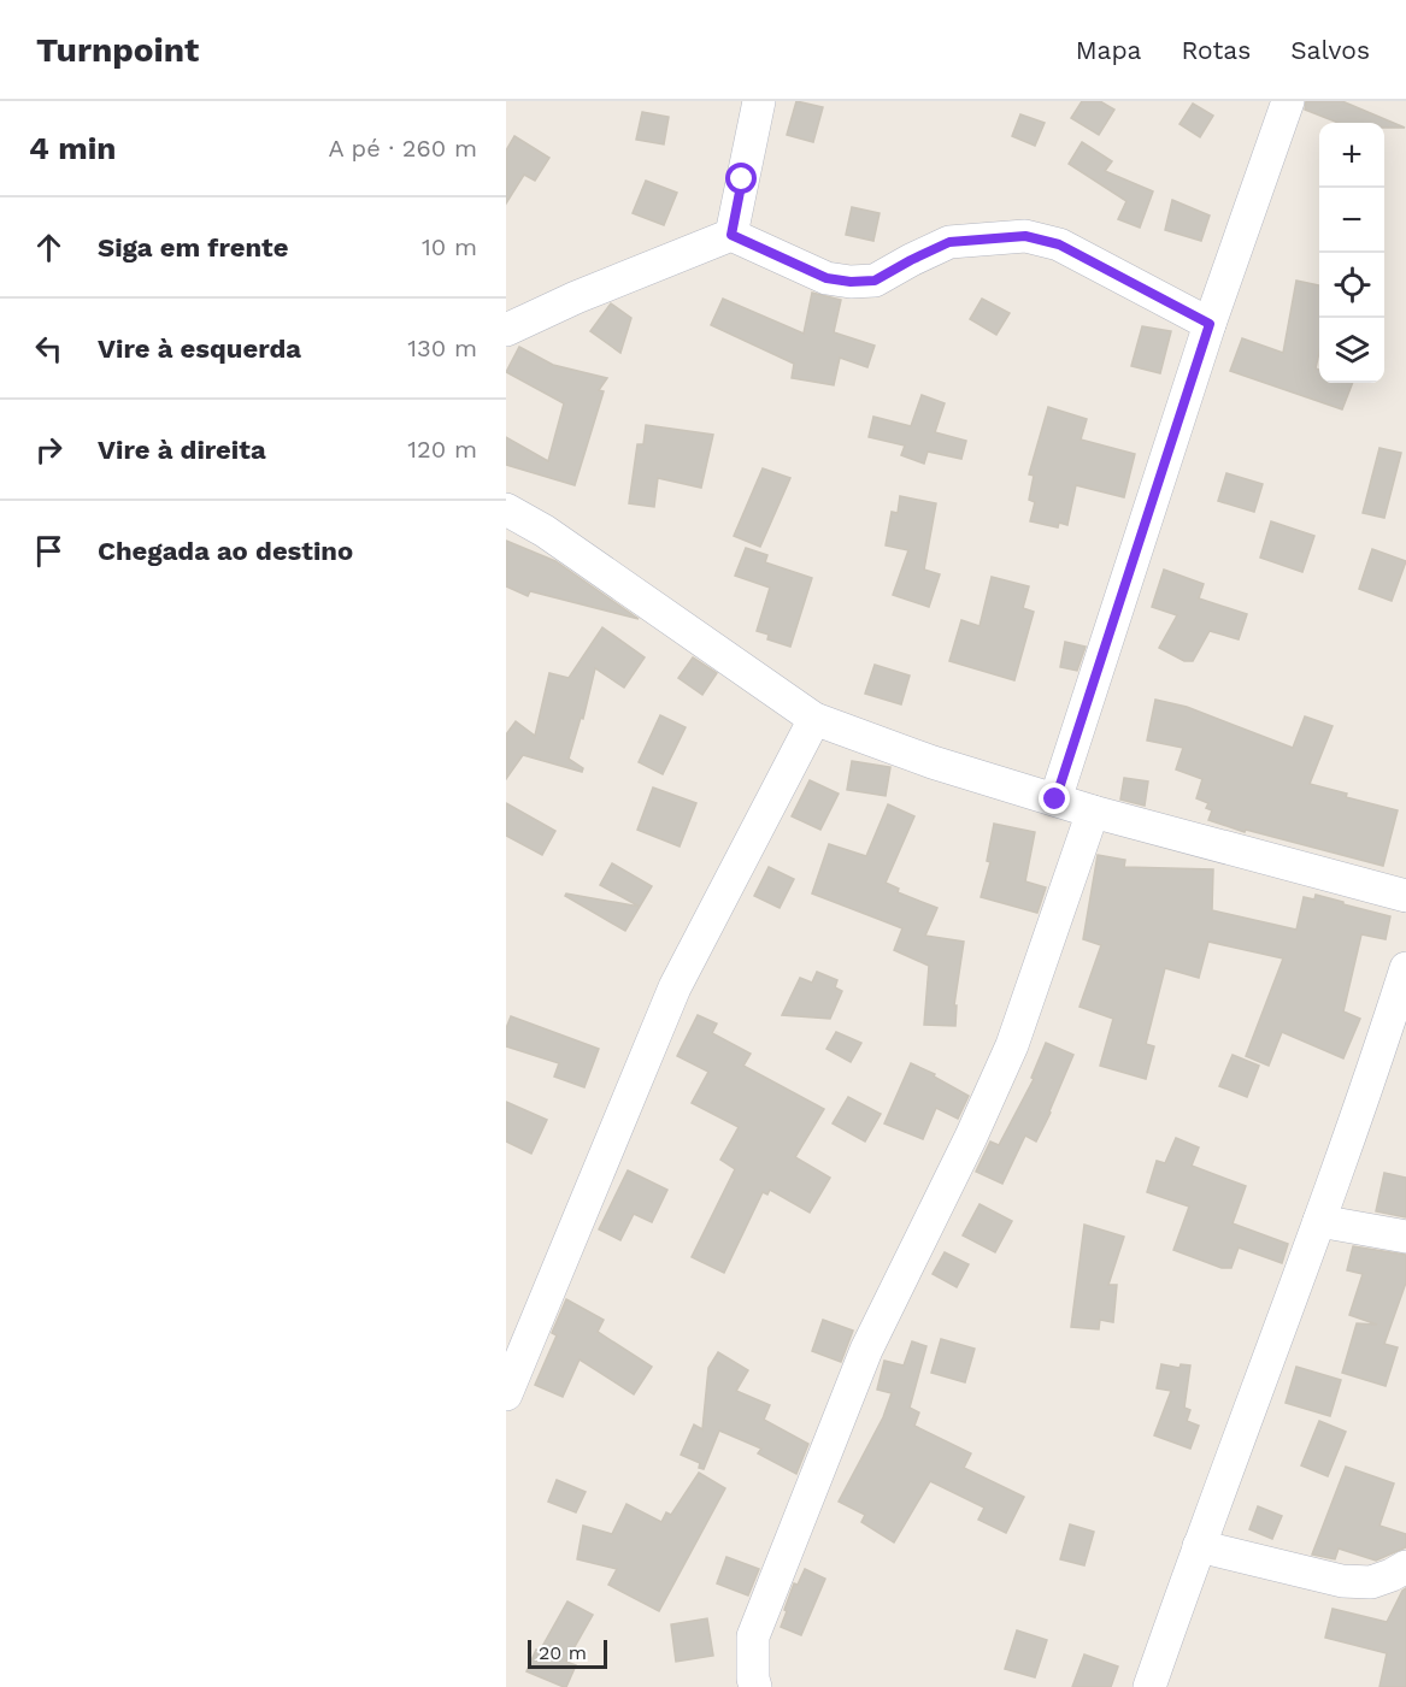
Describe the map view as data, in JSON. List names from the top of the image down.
{
  "scale_bar": "20 m",
  "page": {
    "header": "Turnpoint",
    "nav": ["Mapa", "Rotas", "Salvos"],
    "heading": ["4 min", "A pé · 260 m"],
    "map_buttons": ["+", "−"],
    "list": [
      ["Siga em frente", "10 m"],
      ["Vire à esquerda", "130 m"],
      ["Vire à direita", "120 m"],
      "Chegada ao destino"
    ],
    "scale": "20 m"
  }
}
